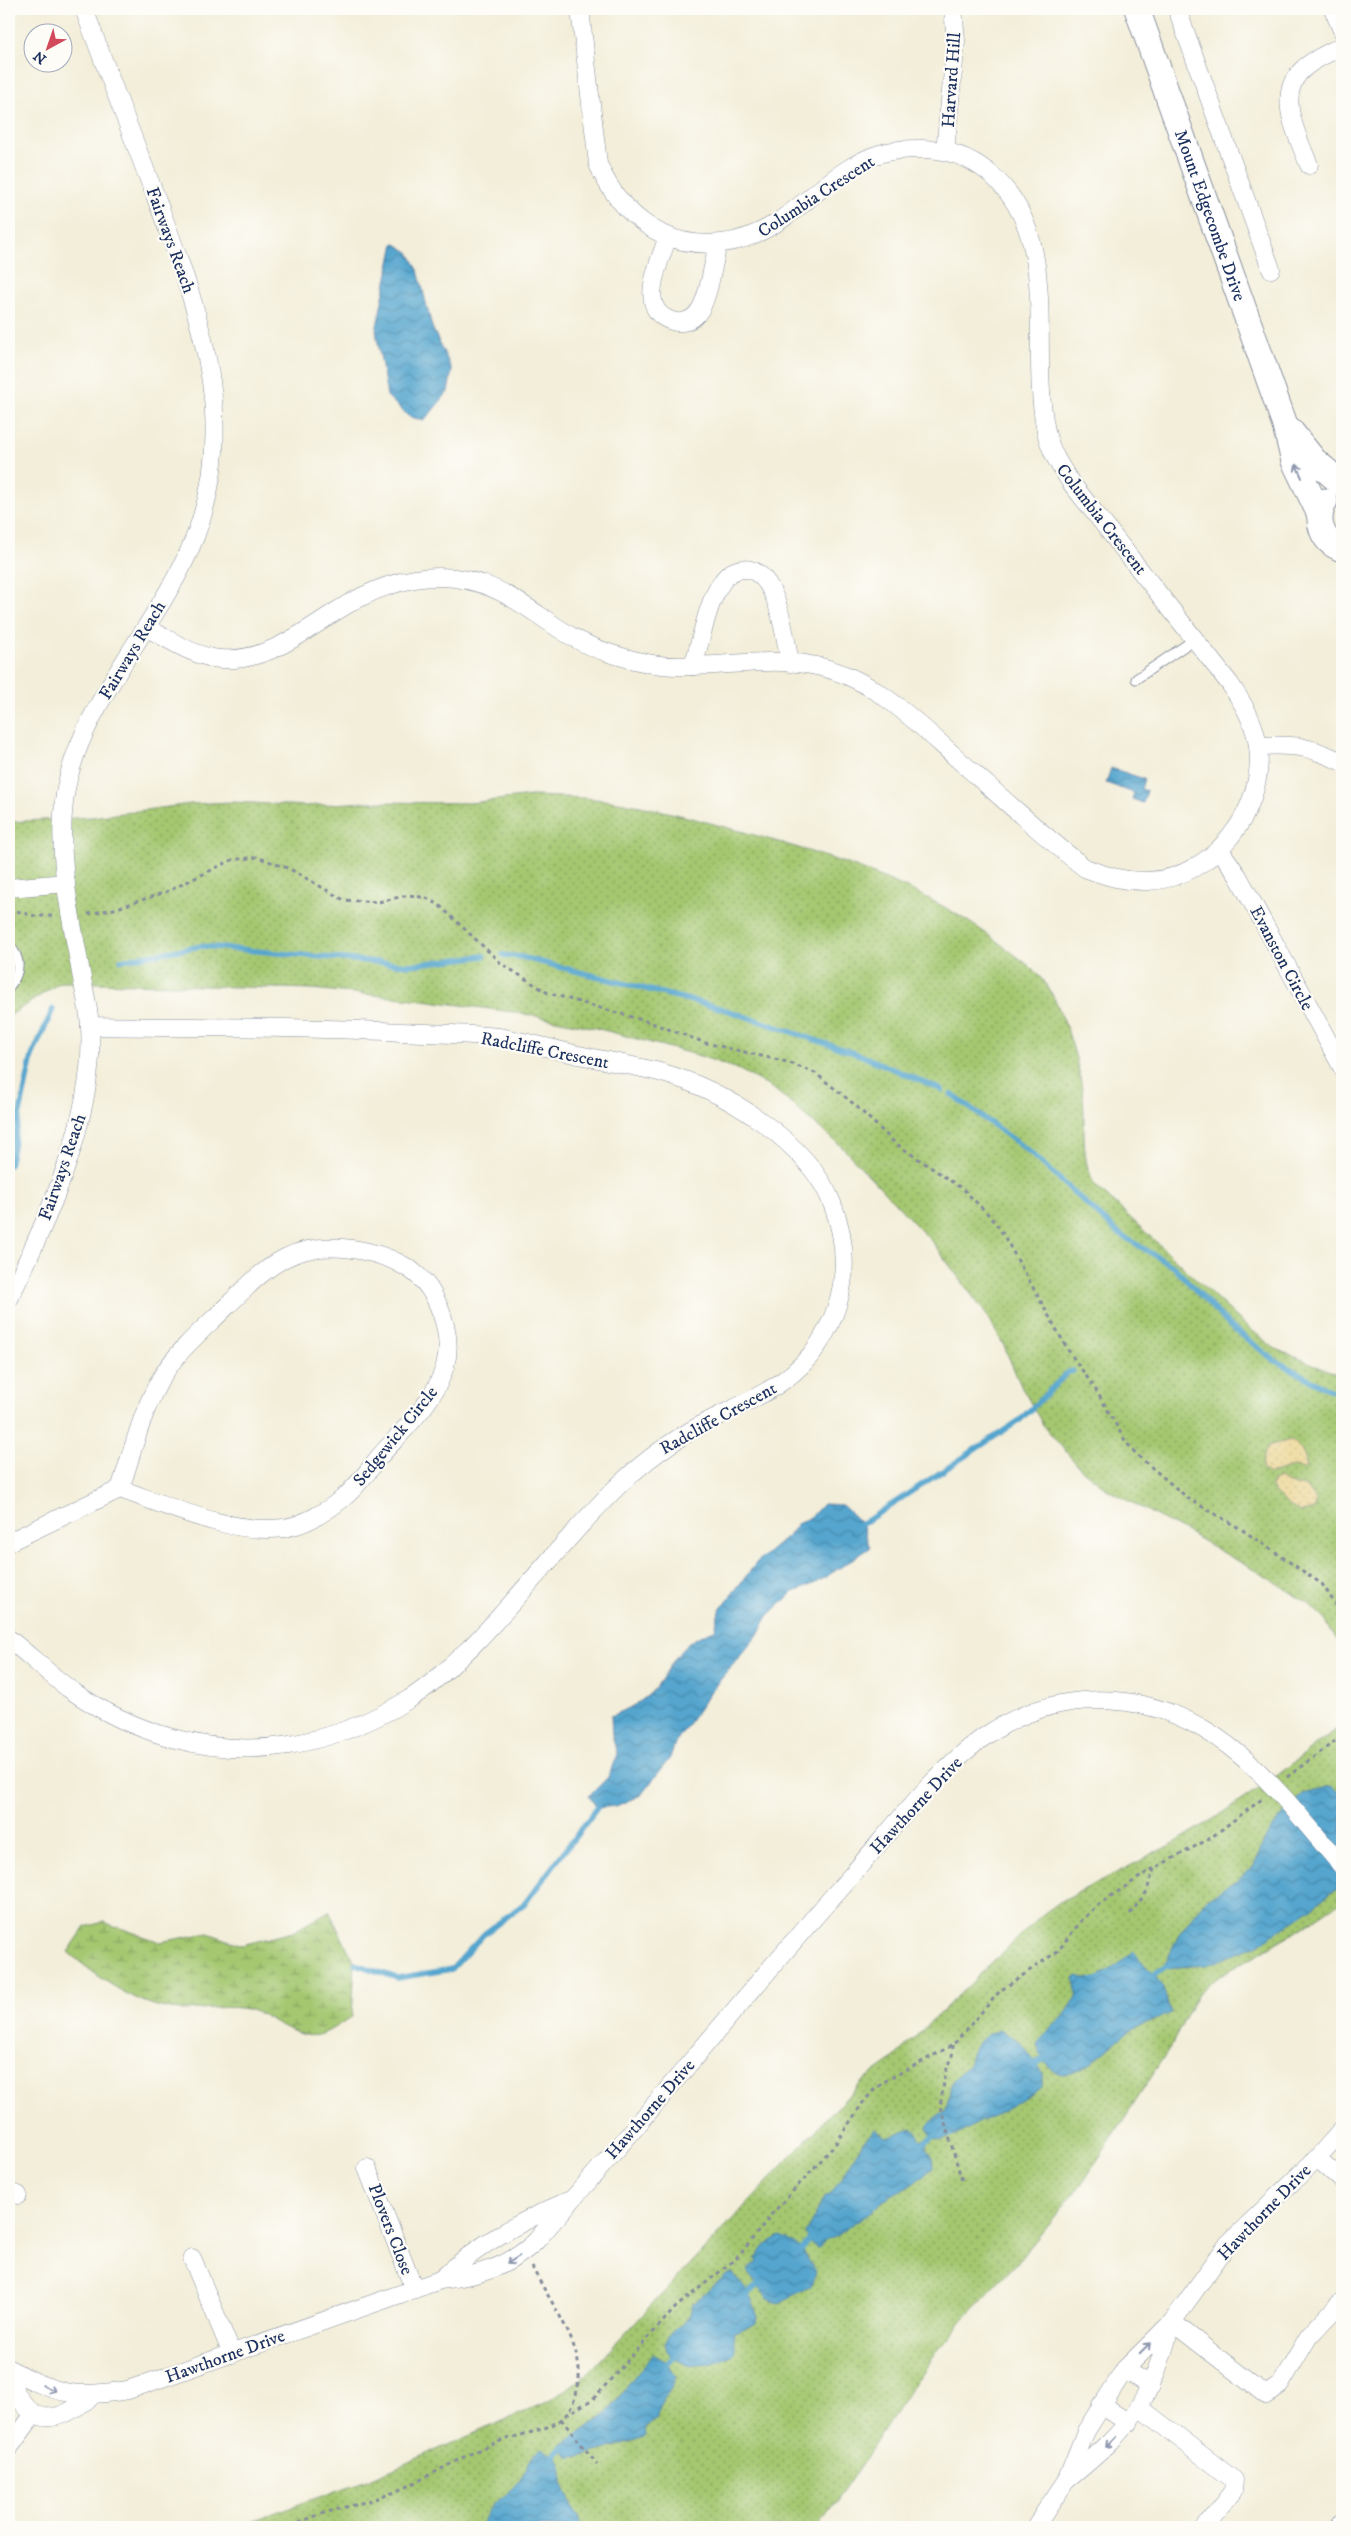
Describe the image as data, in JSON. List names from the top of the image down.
{
  "streets": {
    "street": [
      "Harvard Hill",
      "Columbia Crescent",
      "Mount Edgecombe Drive",
      "Fairways Reach",
      "Evanston Circle",
      "Radcliffe Crescent",
      "Sedgewick Circle",
      "Hawthorne Drive",
      "Plovers Close"
    ]
  },
  "crossings": [
    ["Harvard Hill", "Columbia Crescent"],
    ["Columbia Crescent", "Fairways Reach"],
    ["Columbia Crescent", "Evanston Circle"],
    ["Fairways Reach", "Radcliffe Crescent"],
    ["Hawthorne Drive", "Plovers Close"]
  ],
  "north": "bottom left"
}
